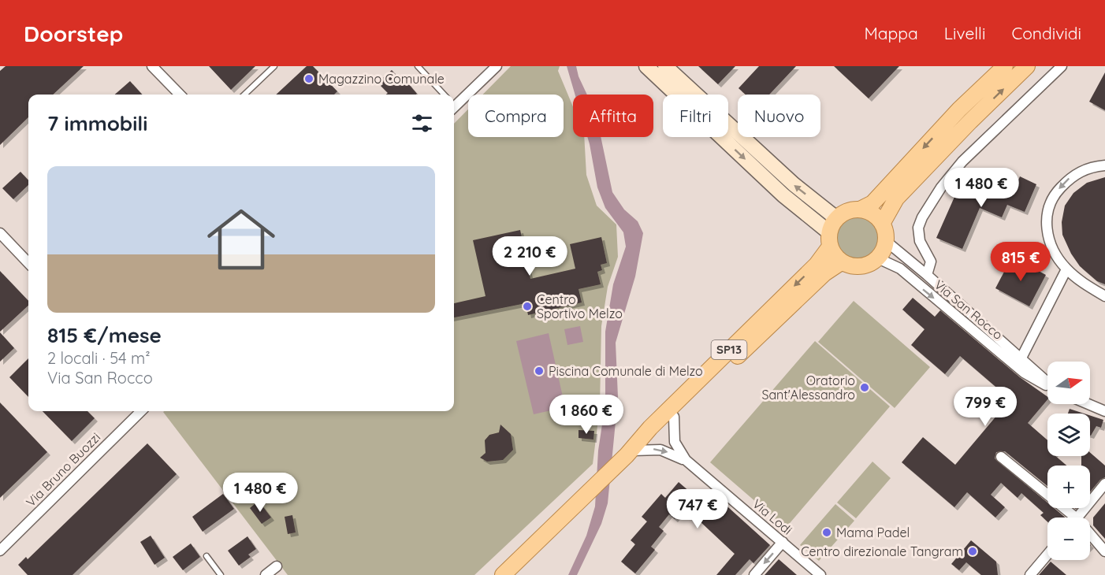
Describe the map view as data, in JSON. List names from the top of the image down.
{
  "streets": {
    "main road": ["SP13"],
    "street": ["Via San Rocco", "Via Bruno Buozzi", "Via Lodi"]
  },
  "crossings": [
    ["Via San Rocco", "SP13"],
    ["SP13", "Via Lodi"]
  ],
  "places": [
    "Magazzino Comunale",
    "Centro Sportivo Melzo",
    "Piscina Comunale di Melzo",
    "Oratorio Sant'Alessandro",
    "Mama Padel",
    "Centro direzionale Tangram"
  ],
  "north": "right",
  "page": {
    "header": "Doorstep",
    "nav": ["Mappa", "Livelli", "Condividi"],
    "chip": [
      "Compra",
      "Affitta",
      "Filtri",
      "Nuovo"
    ],
    "heading": "7 immobili",
    "list": [
      {
        "name": "815 €/mese",
        "note": "2 locali · 54 m² · Via San Rocco"
      }
    ],
    "price": [
      "1 480 €",
      "2 210 €",
      "815 €",
      "799 €",
      "1 860 €",
      "1 480 €",
      "747 €"
    ],
    "map_buttons": ["+", "−"]
  }
}
